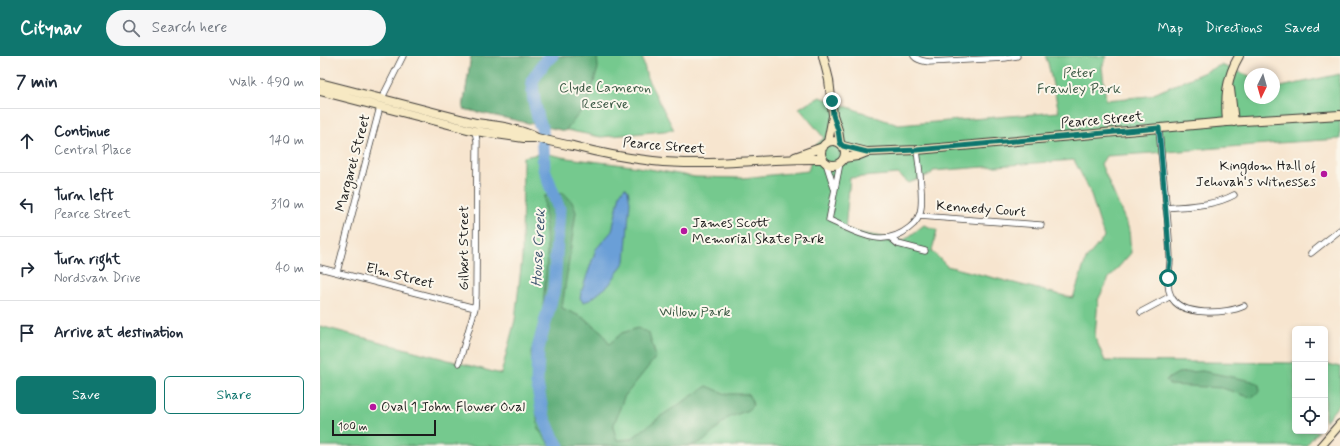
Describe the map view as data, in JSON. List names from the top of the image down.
{
  "streets": {
    "main road": ["Pearce Street"],
    "street": [
      "Margaret Street",
      "Kennedy Court",
      "Gilbert Street",
      "Elm Street"
    ]
  },
  "crossings": [
    ["Pearce Street", "Margaret Street"],
    ["Pearce Street", "Kennedy Court"],
    ["Pearce Street", "Gilbert Street"],
    ["Margaret Street", "Elm Street"],
    ["Gilbert Street", "Elm Street"]
  ],
  "water": ["House Creek"],
  "parks": ["Peter Frawley Park", "Clyde Cameron Reserve", "Willow Park"],
  "places": ["Kingdom Hall of Jehovah's Witnesses", "James Scott Memorial Skate Park", "Oval 1 John Flower Oval"],
  "scale_bar": "100 m",
  "north": "bottom",
  "page": {
    "header": "Citynav",
    "search": "Search here",
    "nav": ["Map", "Directions", "Saved"],
    "heading": ["7 min", "Walk · 490 m"],
    "list": [
      ["Continue", "Central Place", "140 m"],
      ["Turn left", "Pearce Street", "310 m"],
      ["Turn right", "Nordsvan Drive", "40 m"],
      "Arrive at destination"
    ],
    "map_buttons": ["+", "−"],
    "buttons": ["Save", "Share"],
    "scale": "100 m"
  }
}
